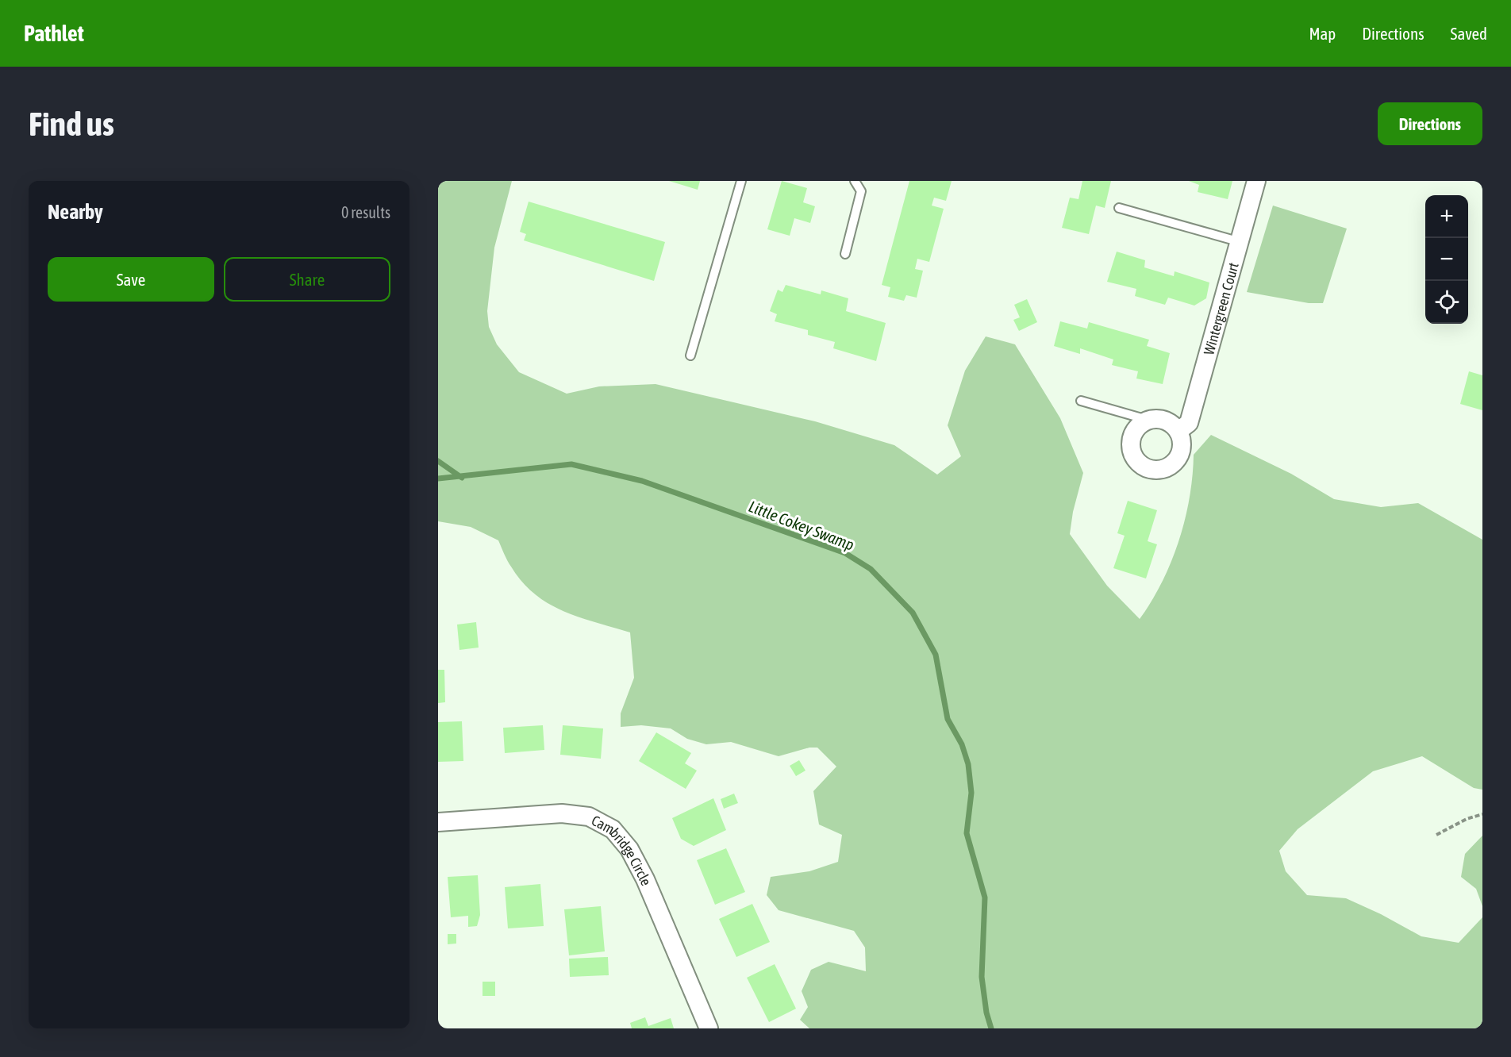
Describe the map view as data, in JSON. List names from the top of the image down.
{
  "streets": {
    "street": ["Wintergreen Court", "Cambridge Circle"]
  },
  "water": ["Little Cokey Swamp"],
  "page": {
    "header": "Pathlet",
    "nav": ["Map", "Directions", "Saved"],
    "buttons": [
      "Directions",
      ["Save", "Share"]
    ],
    "title": "Find us",
    "heading": ["Nearby", "0 results"],
    "map_buttons": ["+", "−"]
  }
}
